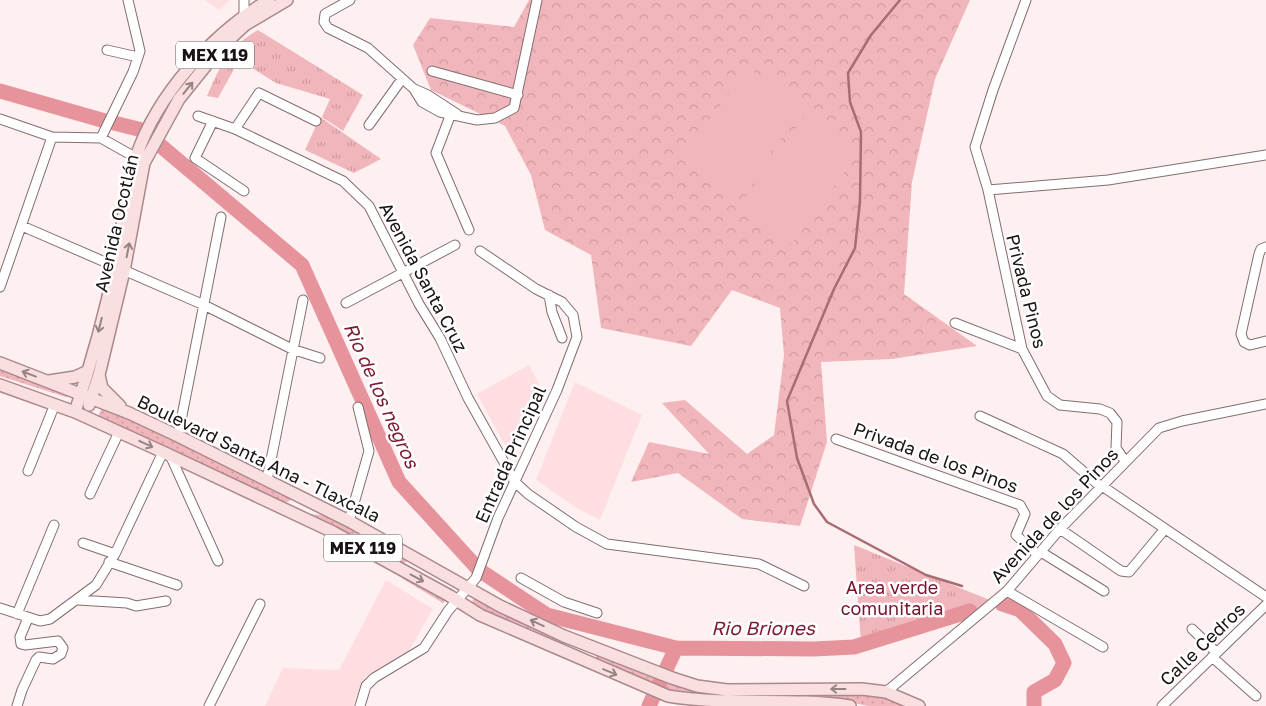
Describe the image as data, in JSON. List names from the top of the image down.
{
  "streets": {
    "main road": ["MEX 119", "Avenida Ocotlán", "Boulevard Santa Ana - Tlaxcala"],
    "street": [
      "Avenida Santa Cruz",
      "Privada Pinos",
      "Entrada Principal",
      "Privada de los Pinos",
      "Avenida de los Pinos",
      "Calle Cedros"
    ]
  },
  "crossings": [
    ["MEX 119", "Boulevard Santa Ana - Tlaxcala"],
    ["MEX 119", "Avenida de los Pinos"],
    ["Avenida Ocotlán", "Boulevard Santa Ana - Tlaxcala"],
    ["Avenida Santa Cruz", "Entrada Principal"],
    ["Privada Pinos", "Avenida de los Pinos"],
    ["Entrada Principal", "Boulevard Santa Ana - Tlaxcala"],
    ["Privada de los Pinos", "Avenida de los Pinos"],
    ["Boulevard Santa Ana - Tlaxcala", "Avenida de los Pinos"]
  ],
  "water": ["Rio de los negros", "Rio Briones"],
  "parks": ["Area verde comunitaria"]
}
